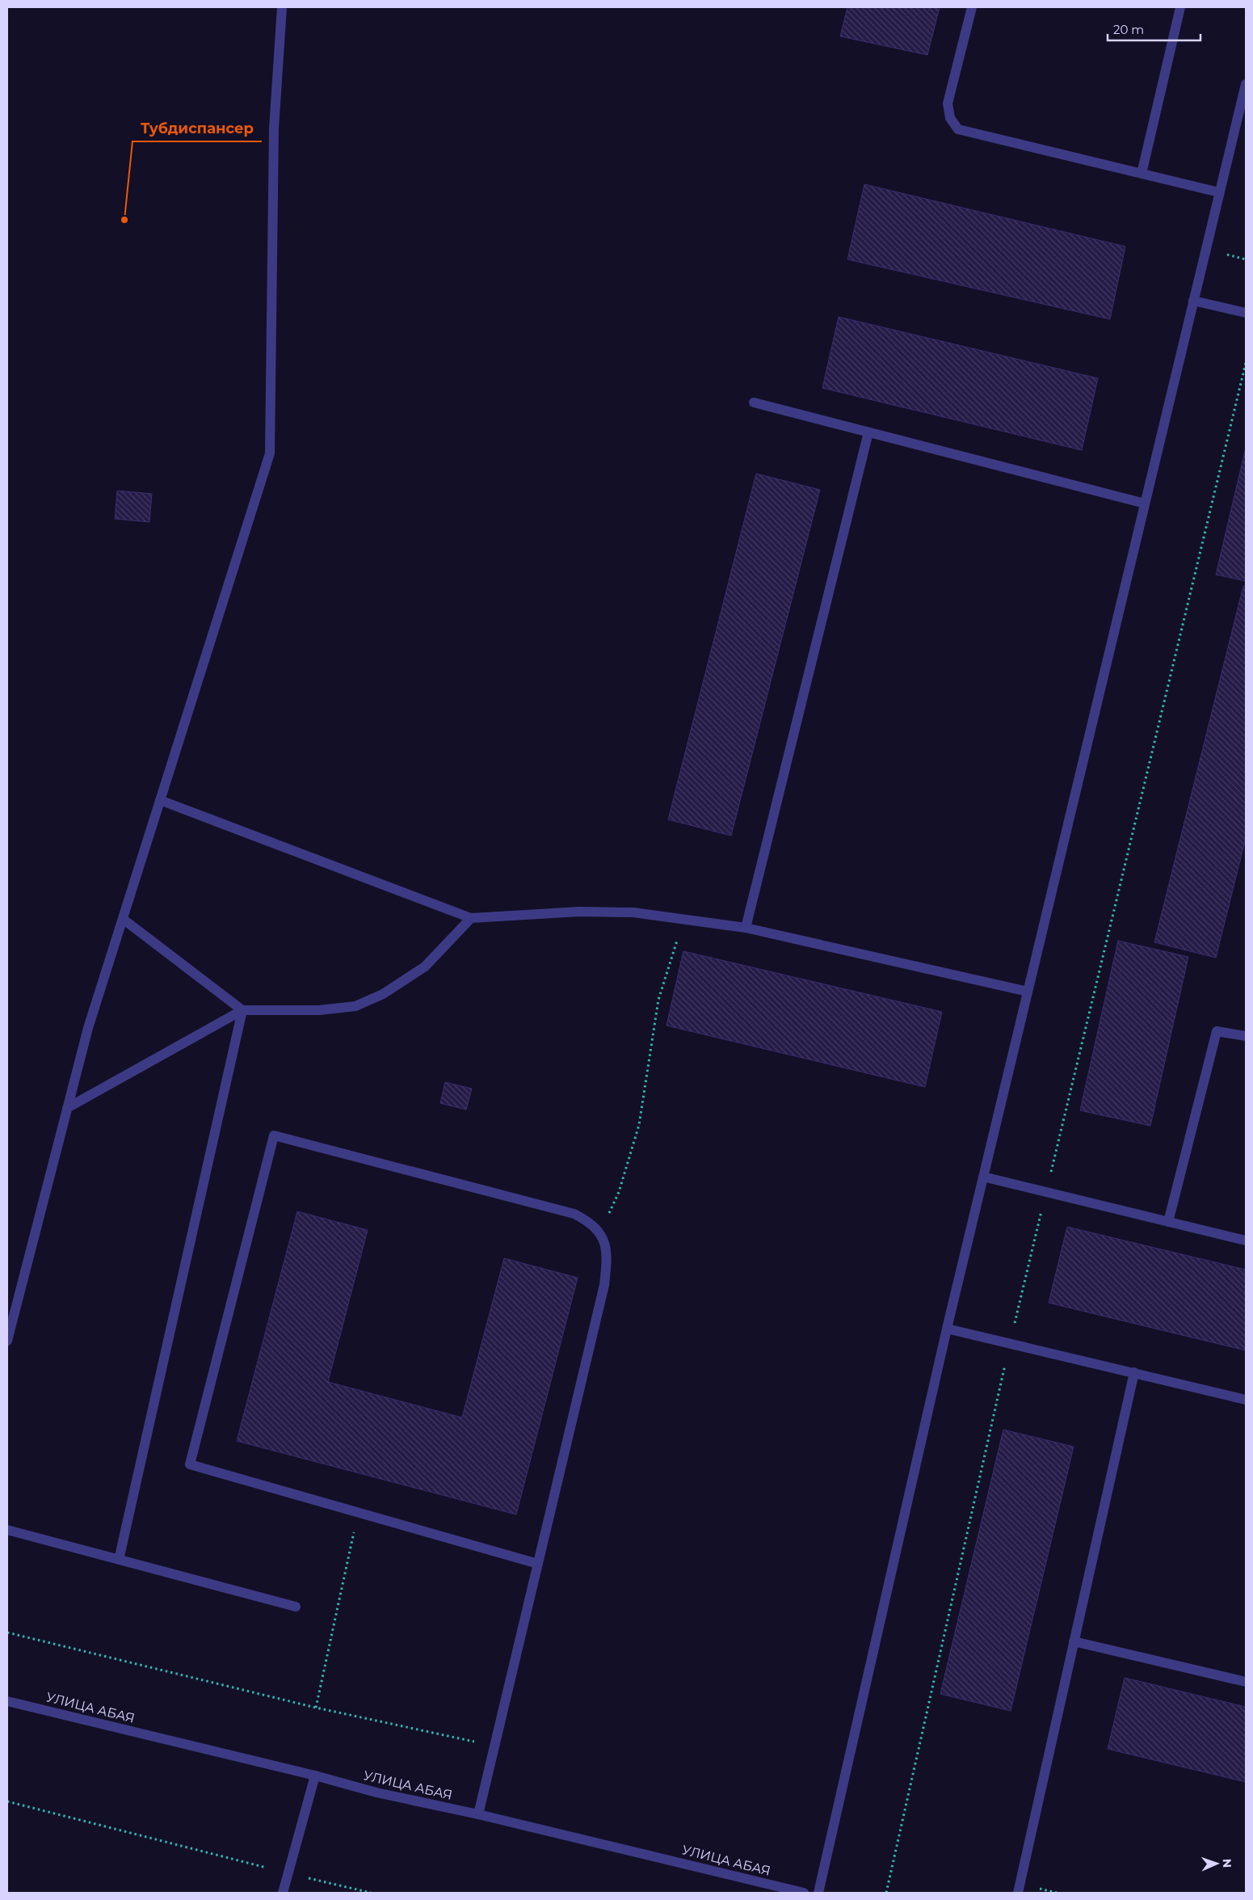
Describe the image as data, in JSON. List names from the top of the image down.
{
  "streets": {
    "street": ["УЛИЦА АБАЯ"]
  },
  "places": ["Тубдиспансер"],
  "scale_bar": "20 m",
  "north": "right"
}
